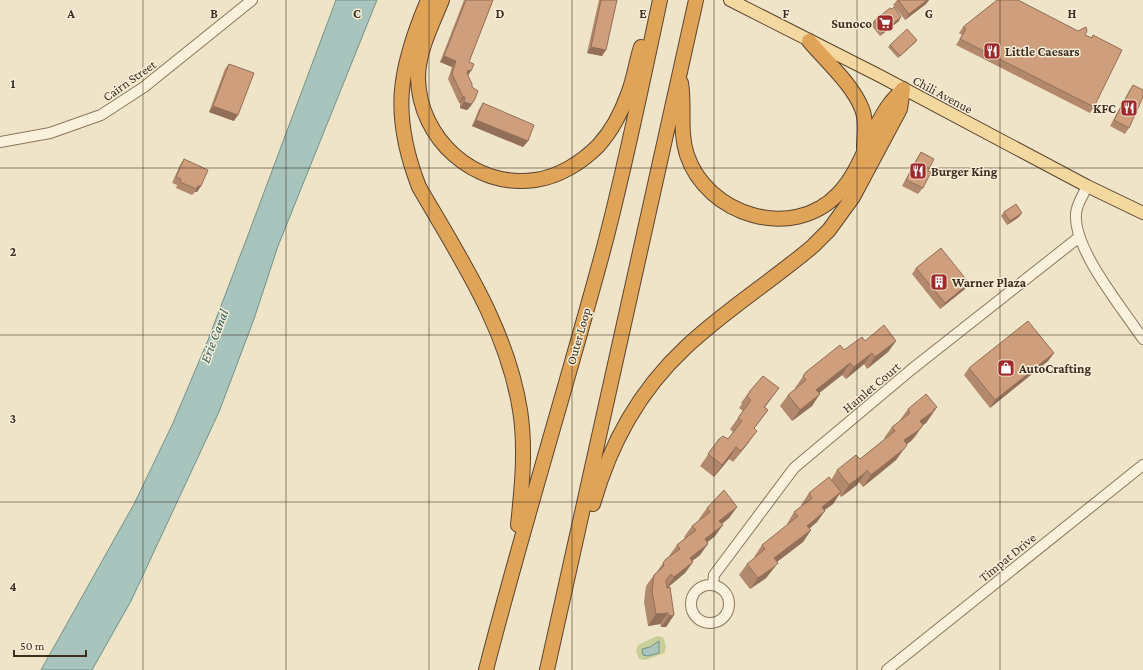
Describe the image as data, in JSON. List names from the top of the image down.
{
  "streets": {
    "highway": ["Outer Loop"],
    "main road": ["Chili Avenue"],
    "street": ["Cairn Street", "Hamlet Court", "Timpat Drive"]
  },
  "water": ["Erie Canal"],
  "places": {
    "supermarket": ["Sunoco"],
    "restaurant": ["Little Caesars", "KFC", "Burger King"],
    "building": ["Warner Plaza"],
    "shop": ["AutoCrafting"]
  },
  "scale_bar": "50 m",
  "grid": {
    "columns": [
      "A",
      "B",
      "C",
      "D",
      "E",
      "F",
      "G",
      "H"
    ],
    "rows": [
      "1",
      "2",
      "3",
      "4"
    ]
  }
}
